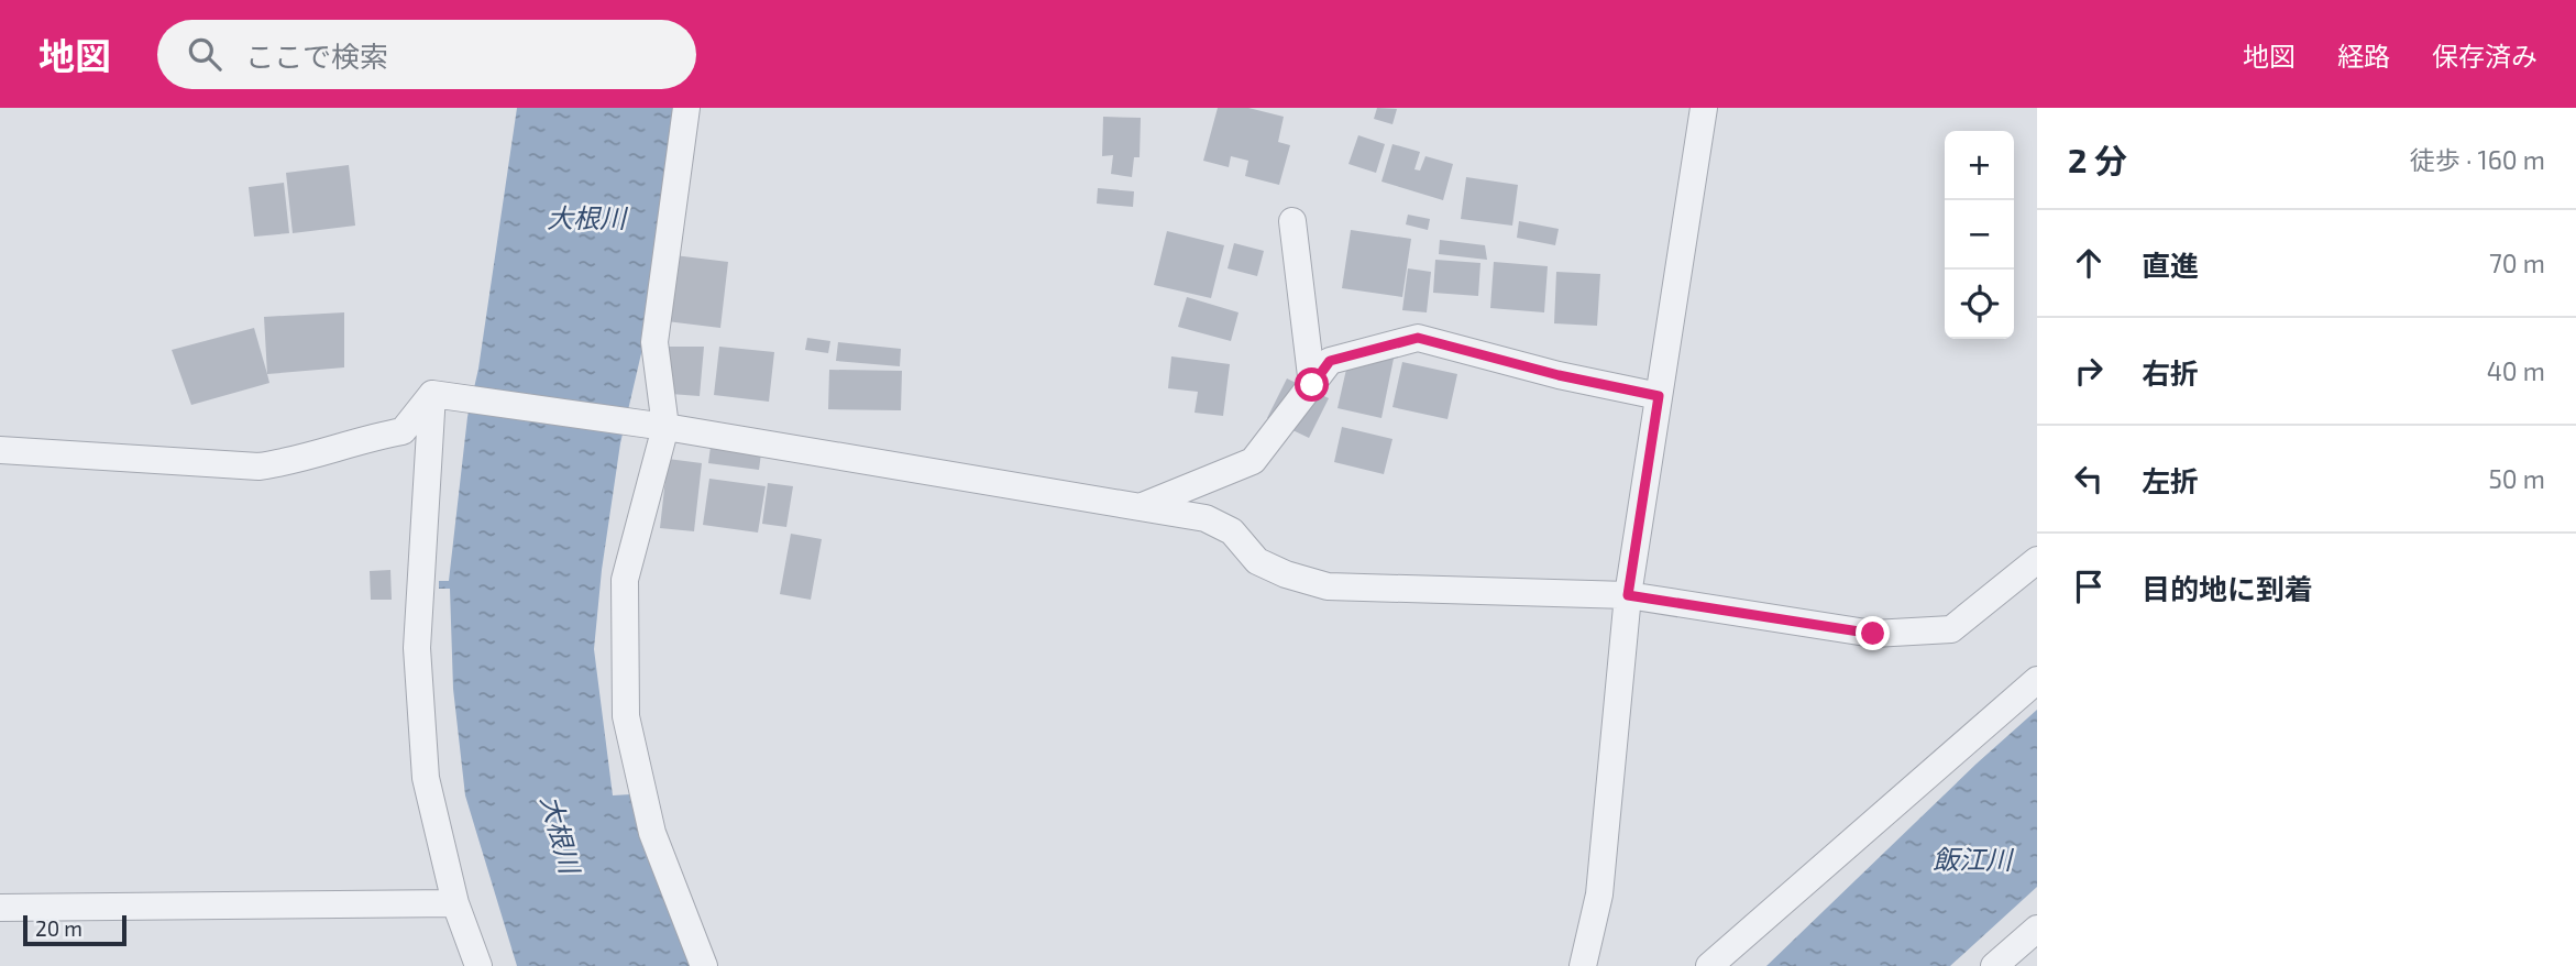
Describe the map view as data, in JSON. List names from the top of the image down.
{
  "water": ["大根川", "飯江川"],
  "scale_bar": "20 m",
  "page": {
    "header": "地図",
    "search": "ここで検索",
    "nav": ["地図", "経路", "保存済み"],
    "heading": ["2 分", "徒歩 · 160 m"],
    "map_buttons": ["+", "−"],
    "list": [
      ["直進", "70 m"],
      ["右折", "40 m"],
      ["左折", "50 m"],
      "目的地に到着"
    ],
    "scale": "20 m"
  }
}
